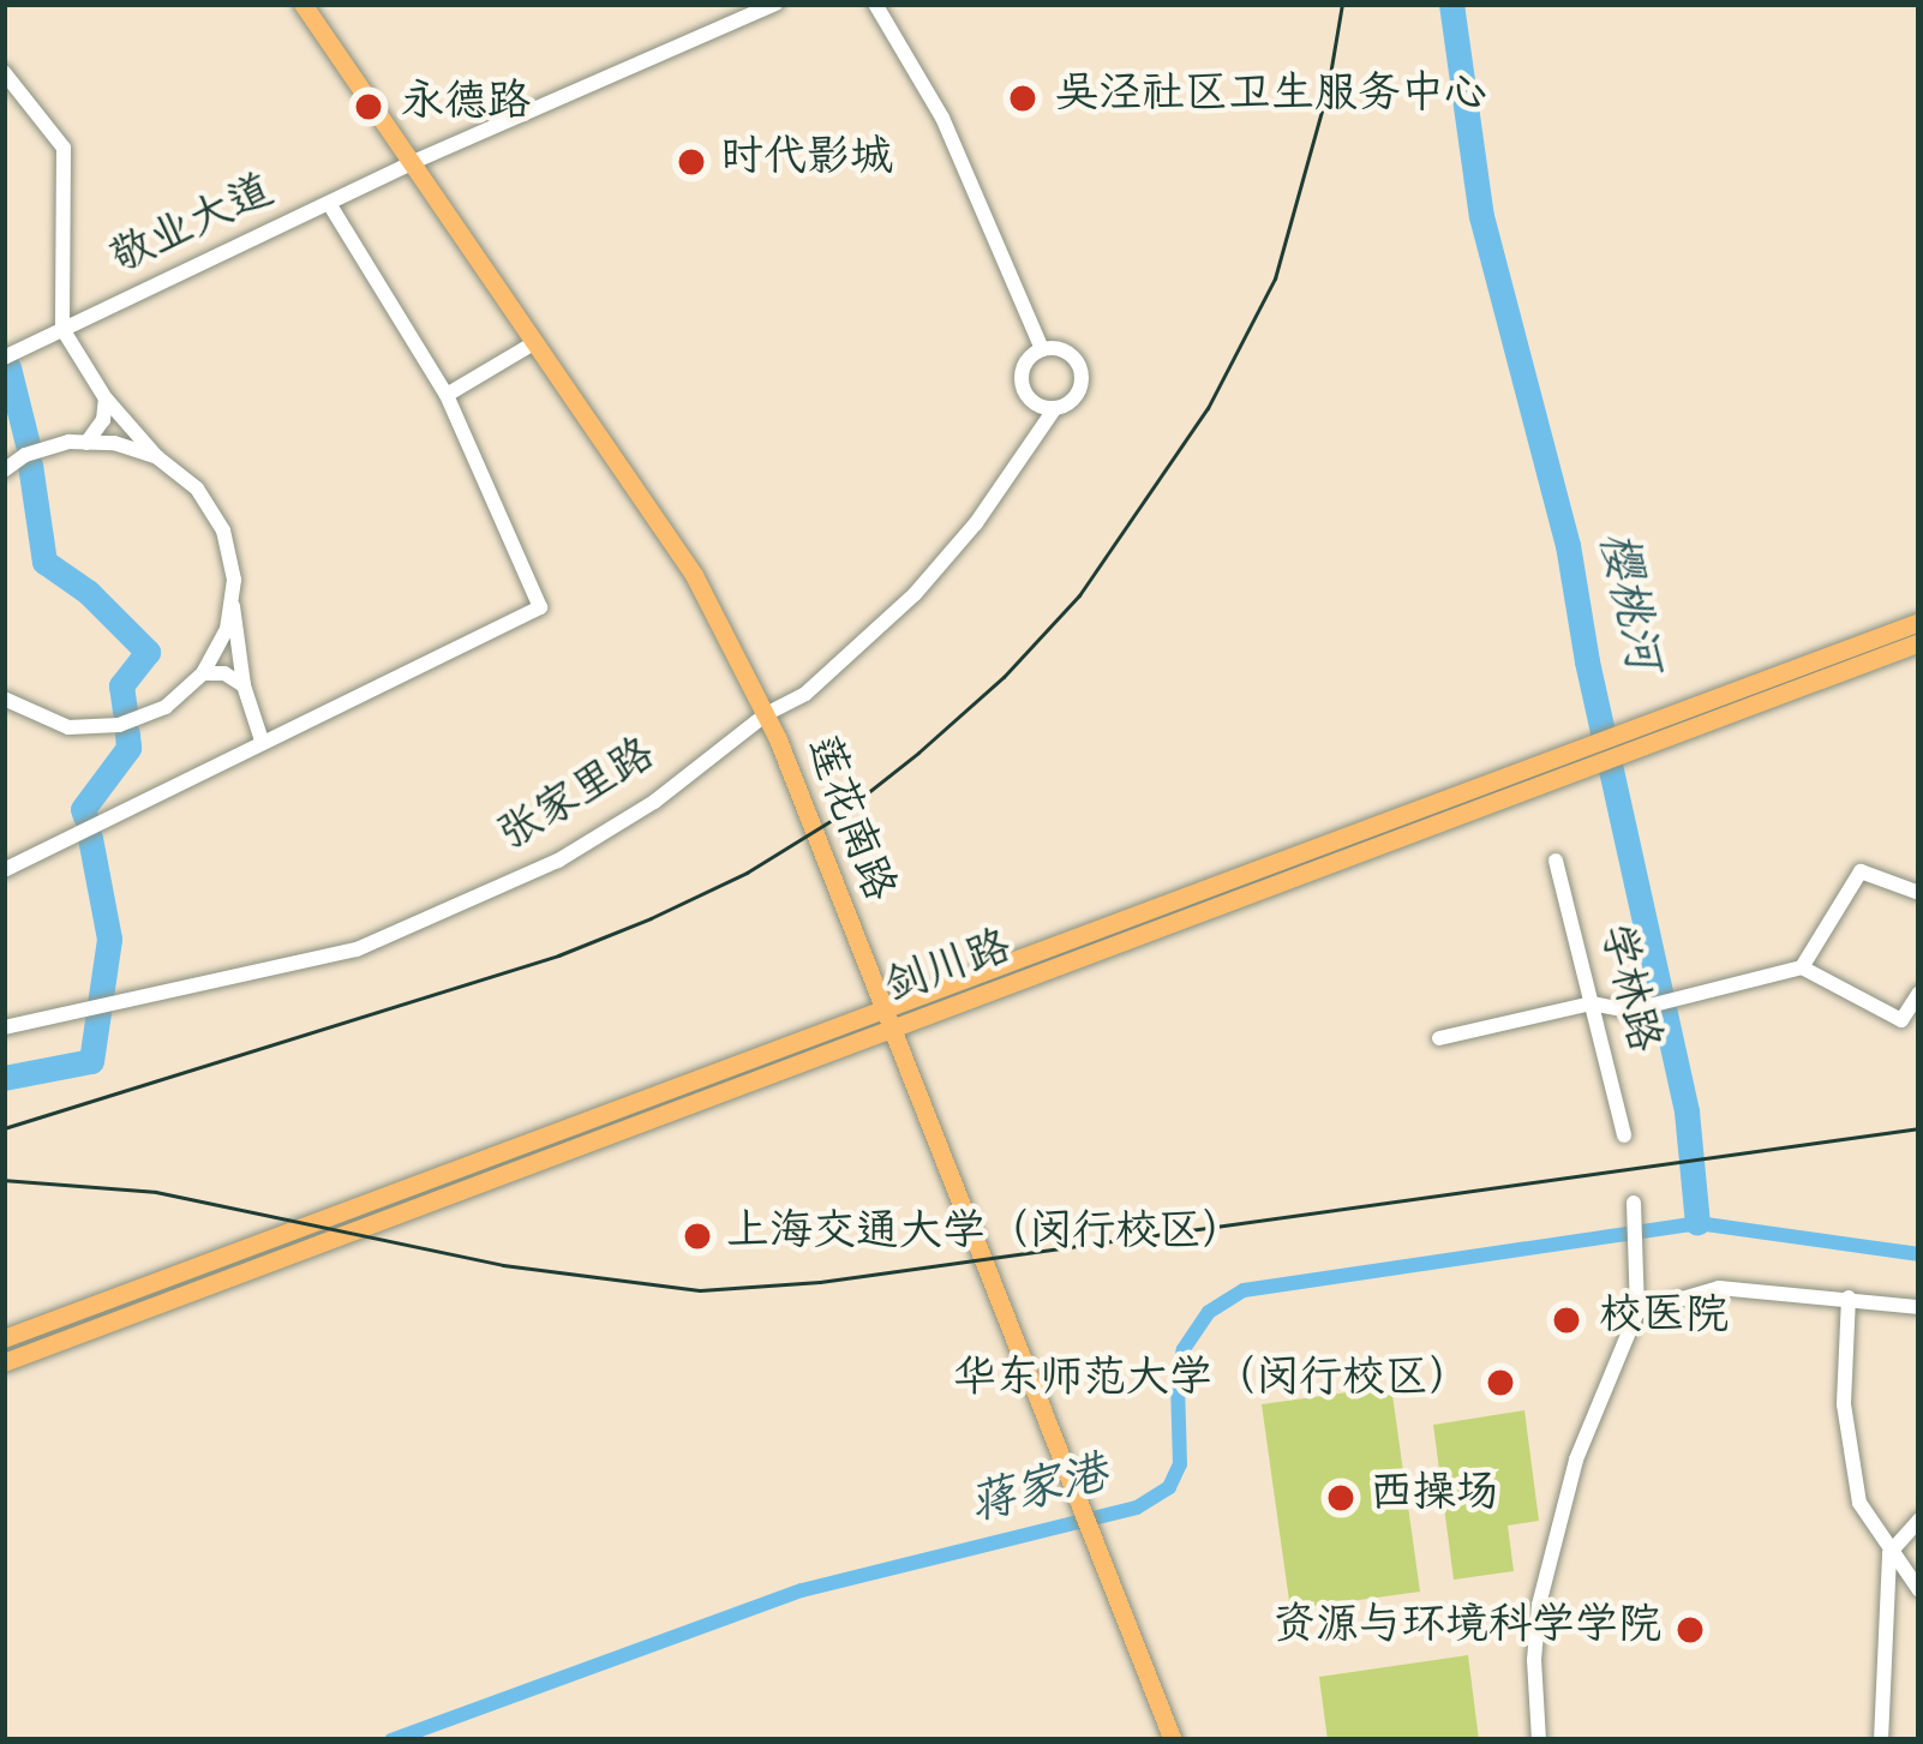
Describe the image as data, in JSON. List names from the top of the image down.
{
  "streets": {
    "main road": ["莲花南路", "剑川路"],
    "street": ["敬业大道", "张家里路", "学林路"]
  },
  "crossings": [
    ["敬业大道", "莲花南路"],
    ["张家里路", "莲花南路"],
    ["莲花南路", "剑川路"]
  ],
  "water": ["樱桃河", "蒋家港"],
  "places": [
    "吴泾社区卫生服务中心",
    "永德路",
    "时代影城",
    "上海交通大学（闵行校区）",
    "校医院",
    "华东师范大学（闵行校区）",
    "西操场",
    "资源与环境科学学院"
  ]
}
